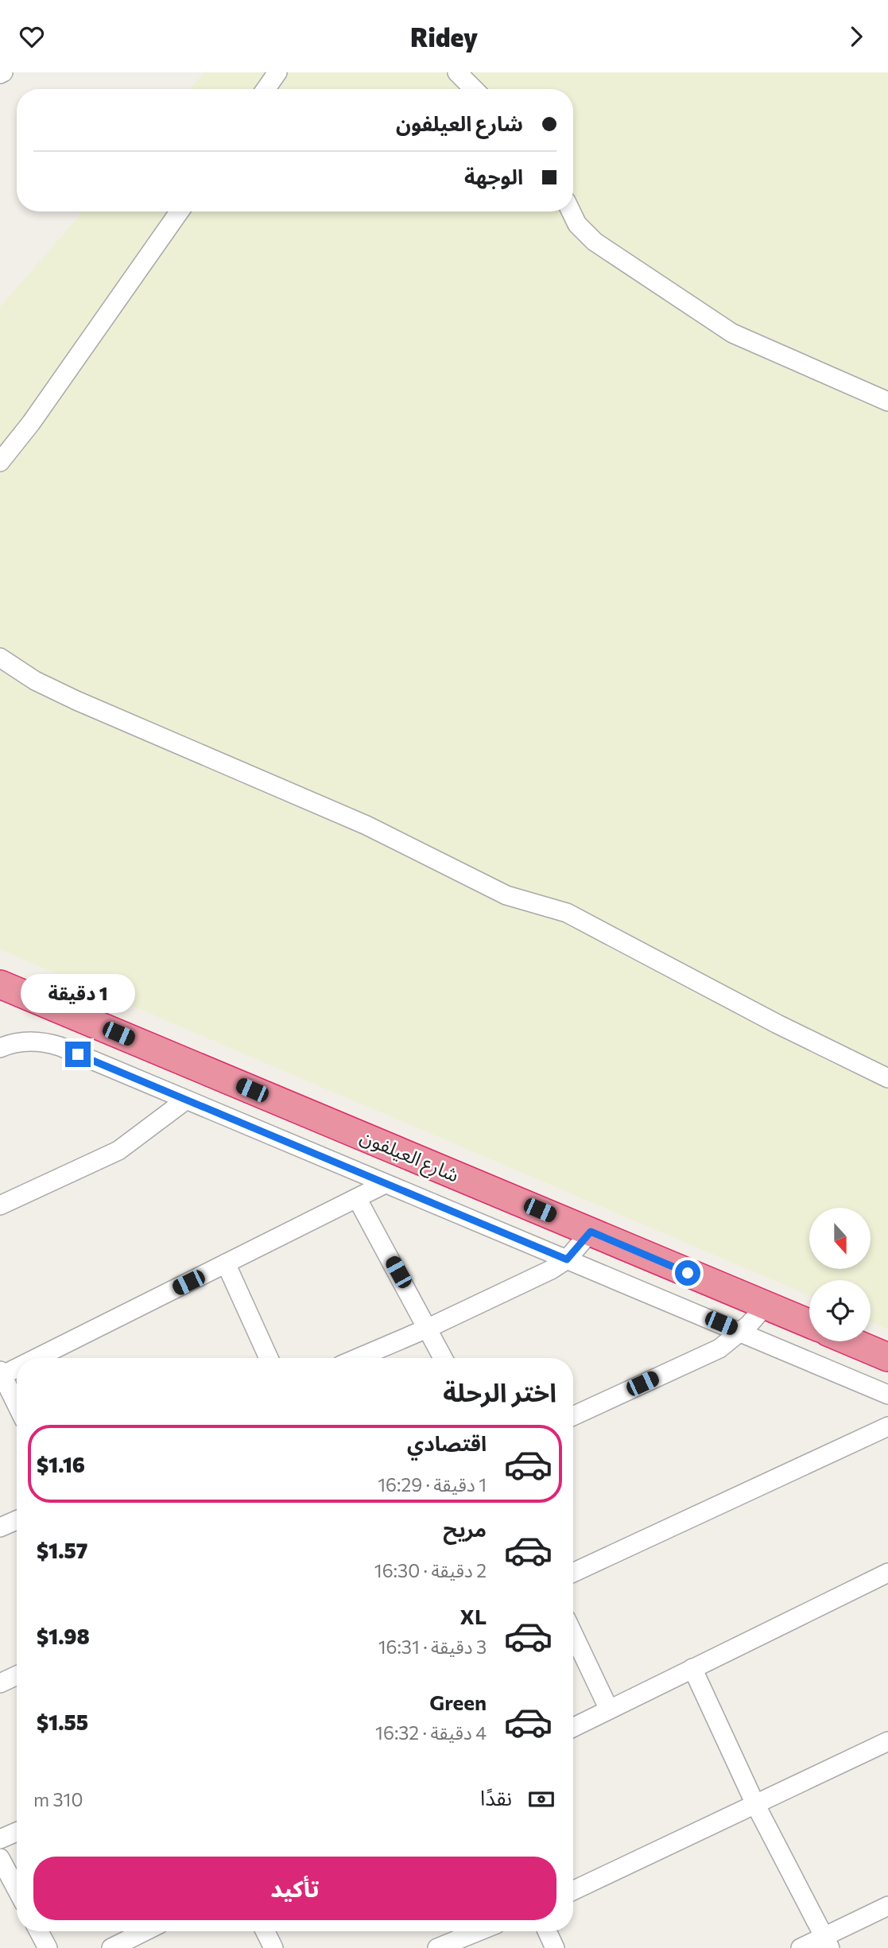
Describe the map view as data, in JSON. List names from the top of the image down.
{
  "streets": {
    "highway": ["شارع العيلفون"]
  },
  "north": "bottom",
  "page": {
    "header": "Ridey",
    "banner": ["شارع العيلفون", "الوجهة"],
    "bubble": "1 دقيقة",
    "heading": "اختر الرحلة",
    "list": [
      {
        "name": "اقتصادي",
        "note": "1 دقيقة · 16:29",
        "value": "$1.16"
      },
      {
        "name": "مريح",
        "note": "2 دقيقة · 16:30",
        "value": "$1.57"
      },
      {
        "name": "XL",
        "note": "3 دقيقة · 16:31",
        "value": "$1.98"
      },
      {
        "name": "Green",
        "note": "4 دقيقة · 16:32",
        "value": "$1.55"
      }
    ],
    "pay": ["نقدًا", "310 m"],
    "buttons": "تأكيد"
  }
}
